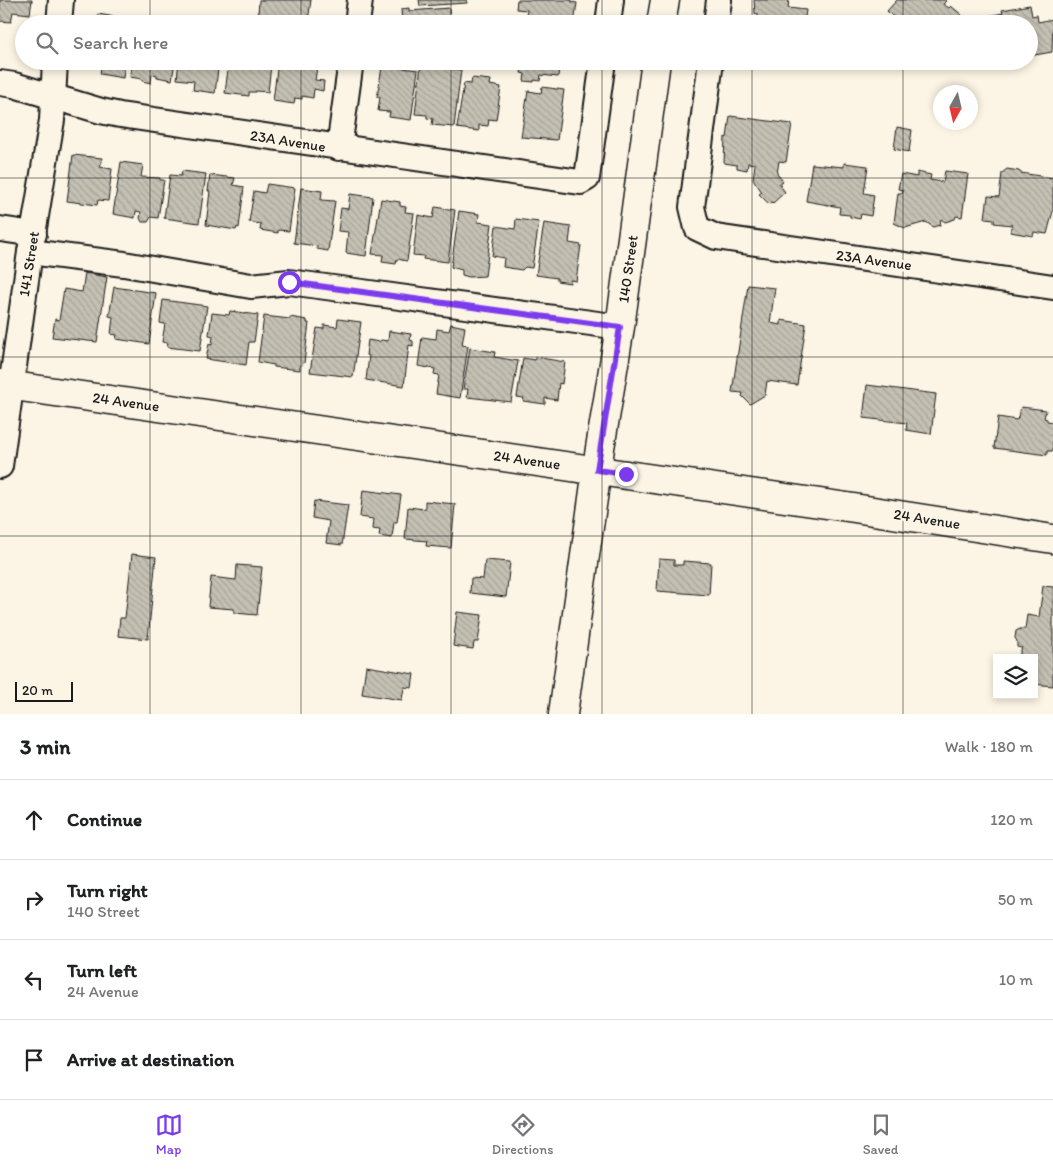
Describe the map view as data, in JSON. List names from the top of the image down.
{
  "streets": {
    "main road": ["140 Street", "24 Avenue"],
    "street": ["23A Avenue", "141 Street"]
  },
  "crossings": [
    ["23A Avenue", "141 Street"],
    ["141 Street", "24 Avenue"],
    ["140 Street", "24 Avenue"]
  ],
  "scale_bar": "20 m",
  "north": "bottom",
  "page": {
    "search": "Search here",
    "scale": "20 m",
    "heading": ["3 min", "Walk · 180 m"],
    "list": [
      ["Continue", "120 m"],
      ["Turn right", "140 Street", "50 m"],
      ["Turn left", "24 Avenue", "10 m"],
      "Arrive at destination"
    ],
    "nav": ["Map", "Directions", "Saved"]
  }
}
